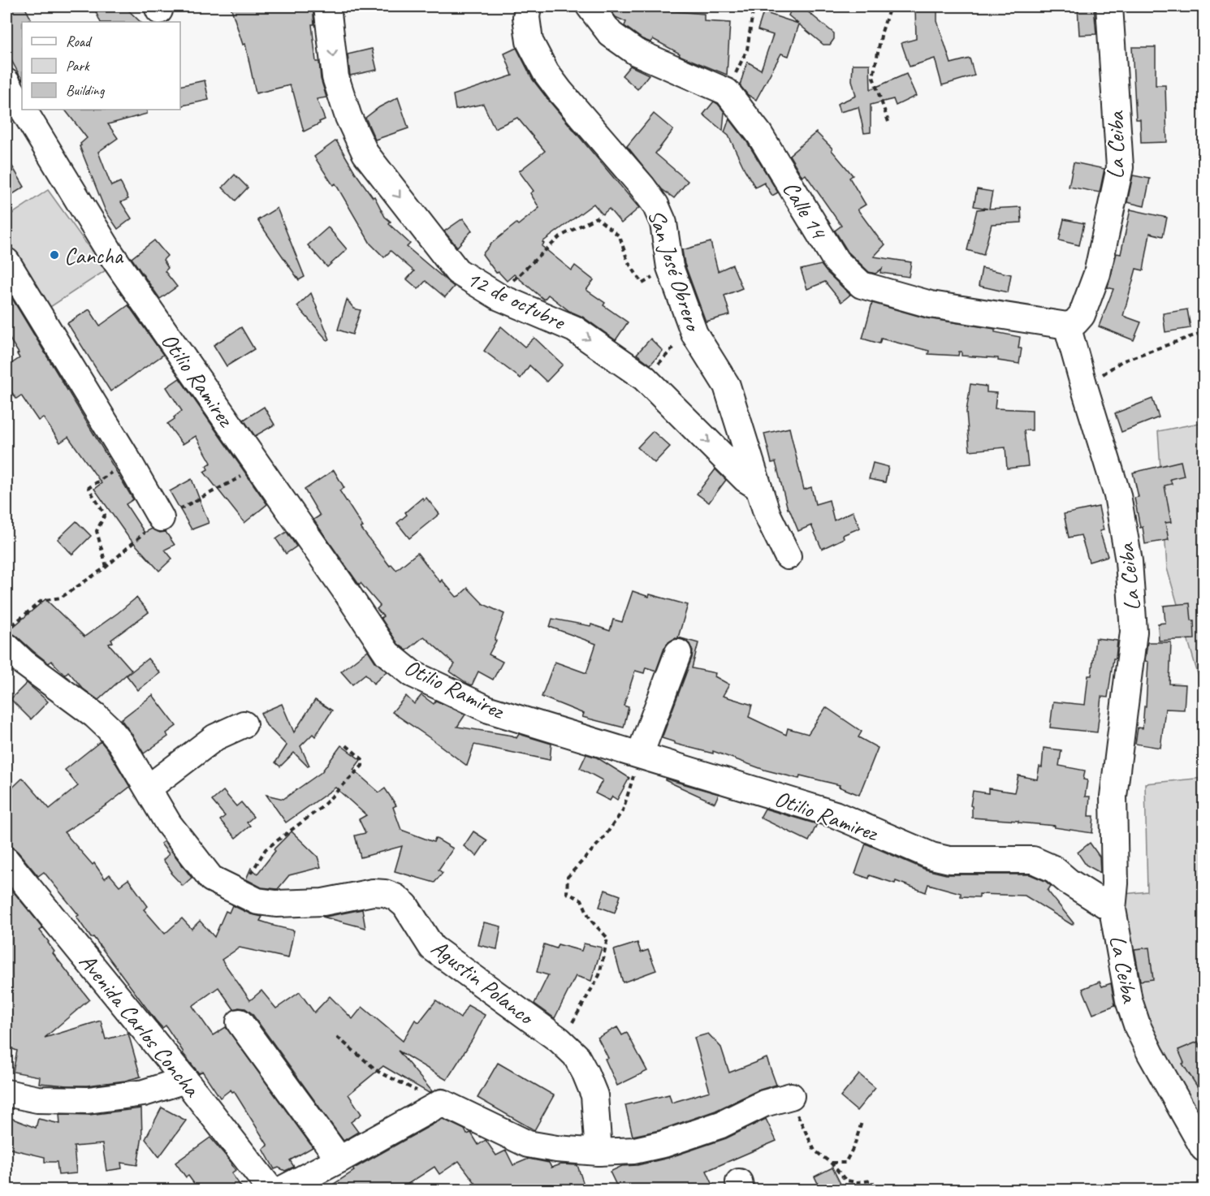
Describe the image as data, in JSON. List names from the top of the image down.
{
  "streets": {
    "street": [
      "La Ceiba",
      "Calle 14",
      "San José Obrero",
      "12 de octubre",
      "Otilio Ramirez",
      "Agustin Polanco",
      "Avenida Carlos Concha"
    ]
  },
  "crossings": [
    ["La Ceiba", "Calle 14"],
    ["La Ceiba", "Otilio Ramirez"],
    ["San José Obrero", "12 de octubre"]
  ],
  "one_way": ["12 de octubre"],
  "places": ["Cancha"],
  "legend": ["Road", "Park", "Building"]
}
